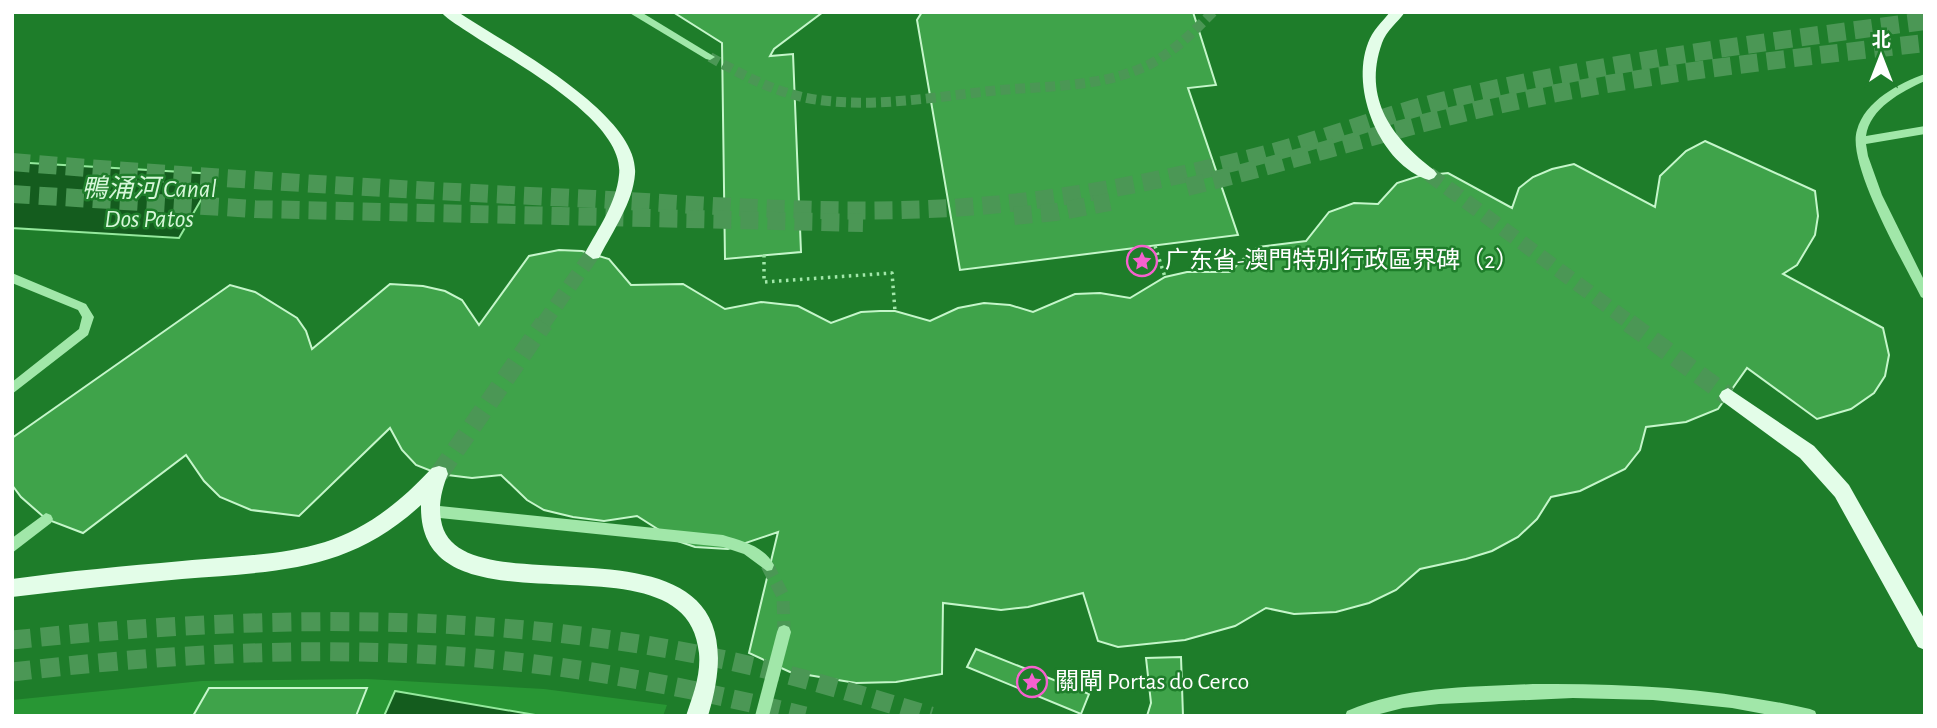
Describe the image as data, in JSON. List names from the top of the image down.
{
  "water": ["鴨涌河 Canal Dos Patos"],
  "places": {
    "place": ["广东省-澳門特別行政區界碑（2）", "關閘 Portas do Cerco"]
  },
  "north": "top"
}
